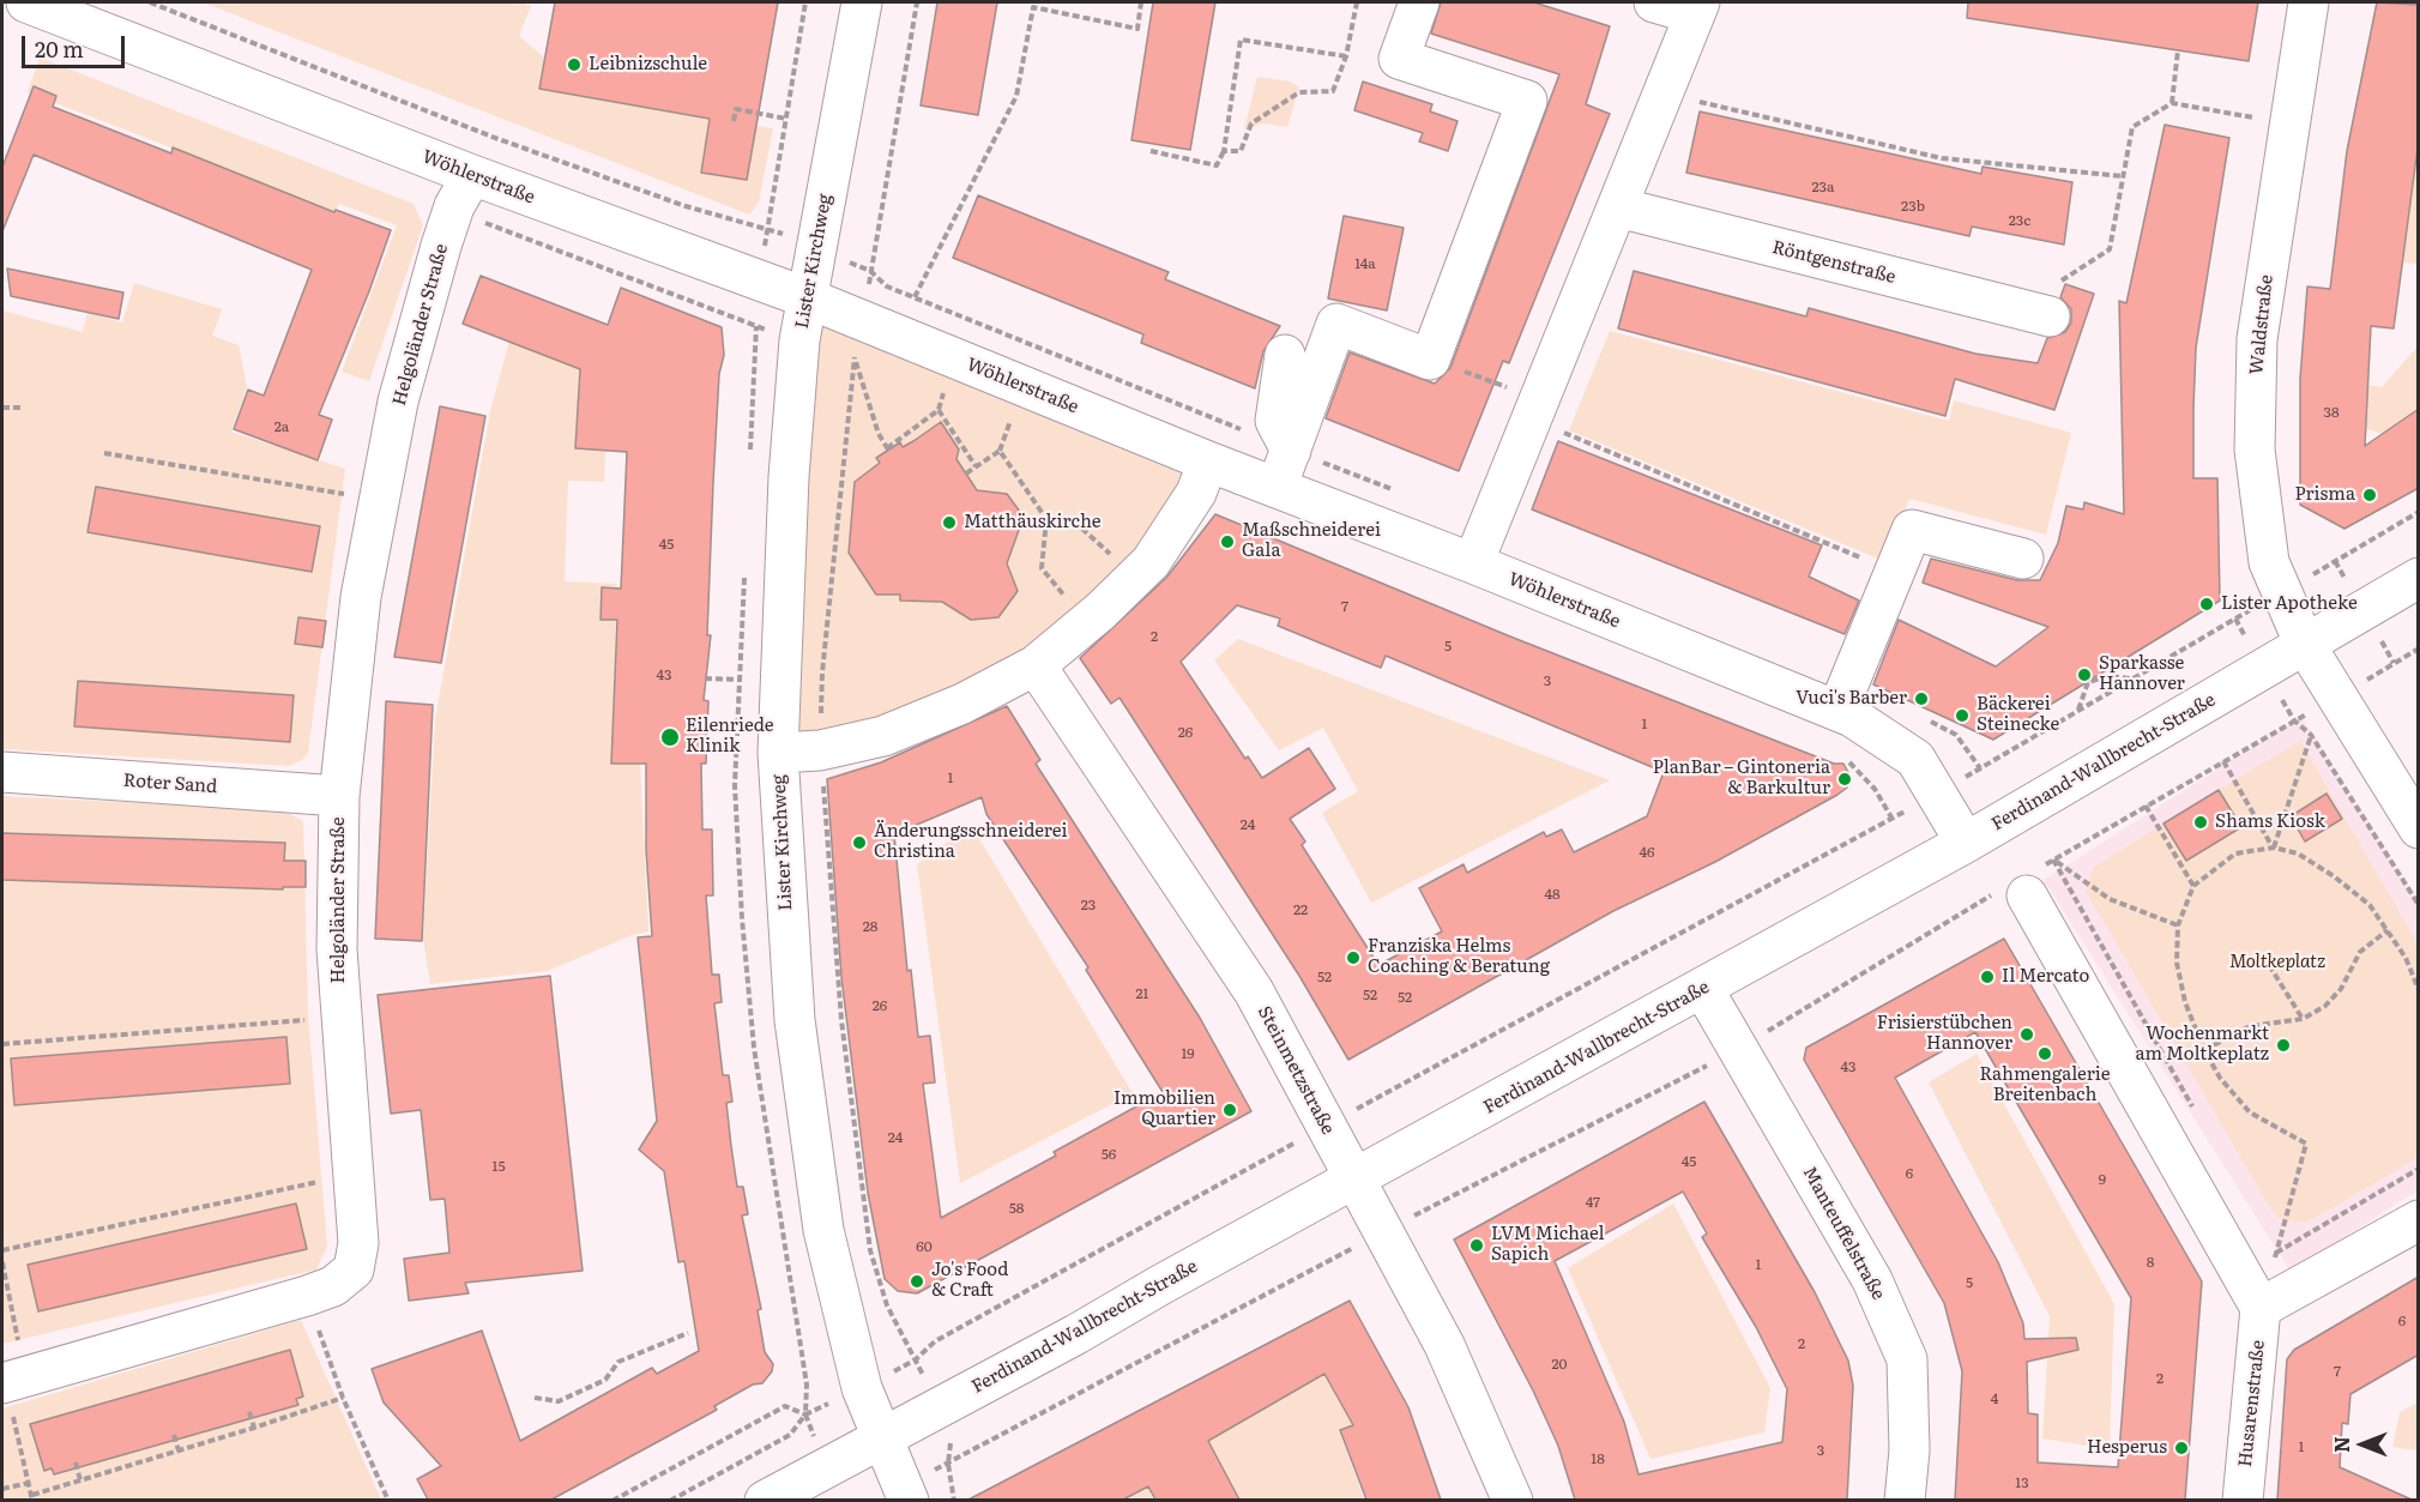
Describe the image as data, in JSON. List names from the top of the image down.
{
  "streets": {
    "street": [
      "Wöhlerstraße",
      "Lister Kirchweg",
      "Röntgenstraße",
      "Helgoländer Straße",
      "Waldstraße",
      "Ferdinand-Wallbrecht-Straße",
      "Roter Sand",
      "Steinmetzstraße",
      "Manteuffelstraße",
      "Husarenstraße"
    ]
  },
  "crossings": [
    ["Wöhlerstraße", "Lister Kirchweg"],
    ["Wöhlerstraße", "Helgoländer Straße"],
    ["Wöhlerstraße", "Ferdinand-Wallbrecht-Straße"],
    ["Lister Kirchweg", "Ferdinand-Wallbrecht-Straße"],
    ["Helgoländer Straße", "Roter Sand"],
    ["Waldstraße", "Ferdinand-Wallbrecht-Straße"],
    ["Ferdinand-Wallbrecht-Straße", "Steinmetzstraße"],
    ["Ferdinand-Wallbrecht-Straße", "Manteuffelstraße"]
  ],
  "parks": ["Moltkeplatz"],
  "places": [
    "Leibnizschule",
    "Prisma",
    "Matthäuskirche",
    "Maßschneiderei Gala",
    "Lister Apotheke",
    "Sparkasse Hannover",
    "Vuci's Barber",
    "Bäckerei Steinecke",
    "Eilenriede Klinik",
    "PlanBar – Gintoneria & Barkultur",
    "Shams Kiosk",
    "Änderungsschneiderei Christina",
    "Franziska Helms Coaching & Beratung",
    "Il Mercato",
    "Frisierstübchen Hannover",
    "Wochenmarkt am Moltkeplatz",
    "Rahmengalerie Breitenbach",
    "Immobilien Quartier",
    "LVM Michael Sapich",
    "Jo's Food & Craft",
    "Hesperus"
  ],
  "house_numbers": [
    "23a",
    "23b",
    "23c",
    "14a",
    "38",
    "2a",
    "45",
    "7",
    "2",
    "5",
    "43",
    "3",
    "1",
    "26",
    "1",
    "24",
    "46",
    "48",
    "23",
    "22",
    "28",
    "52",
    "21",
    "52",
    "52",
    "26",
    "19",
    "43",
    "24",
    "56",
    "45",
    "15",
    "6",
    "9",
    "47",
    "58",
    "60",
    "8",
    "1",
    "5",
    "6",
    "2",
    "20",
    "7",
    "2",
    "4",
    "1",
    "3",
    "18",
    "13"
  ],
  "scale_bar": "20 m",
  "north": "left"
}
